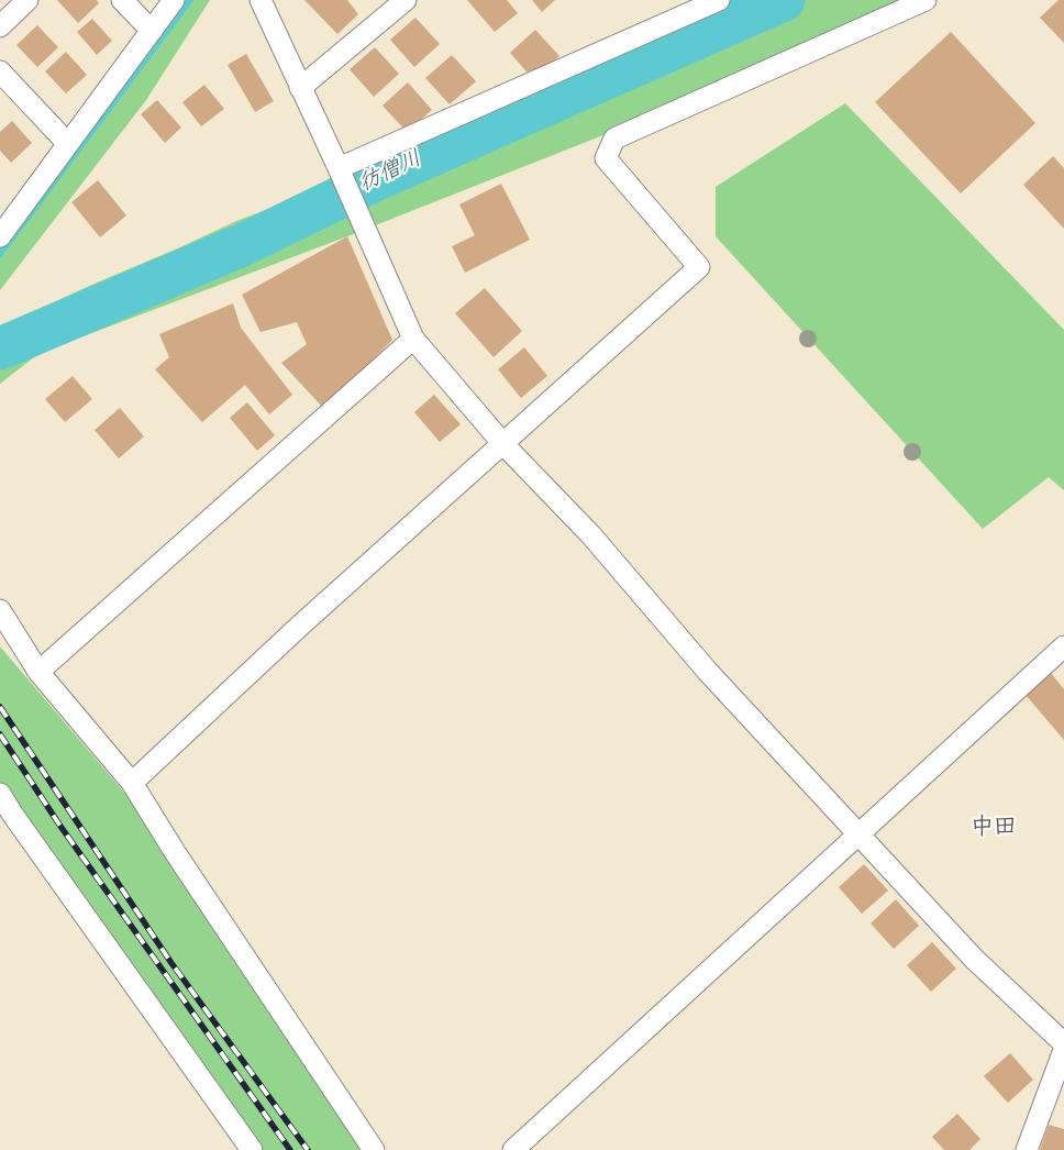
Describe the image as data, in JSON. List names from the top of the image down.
{
  "districts": ["中田"],
  "water": ["彷僧川"]
}
